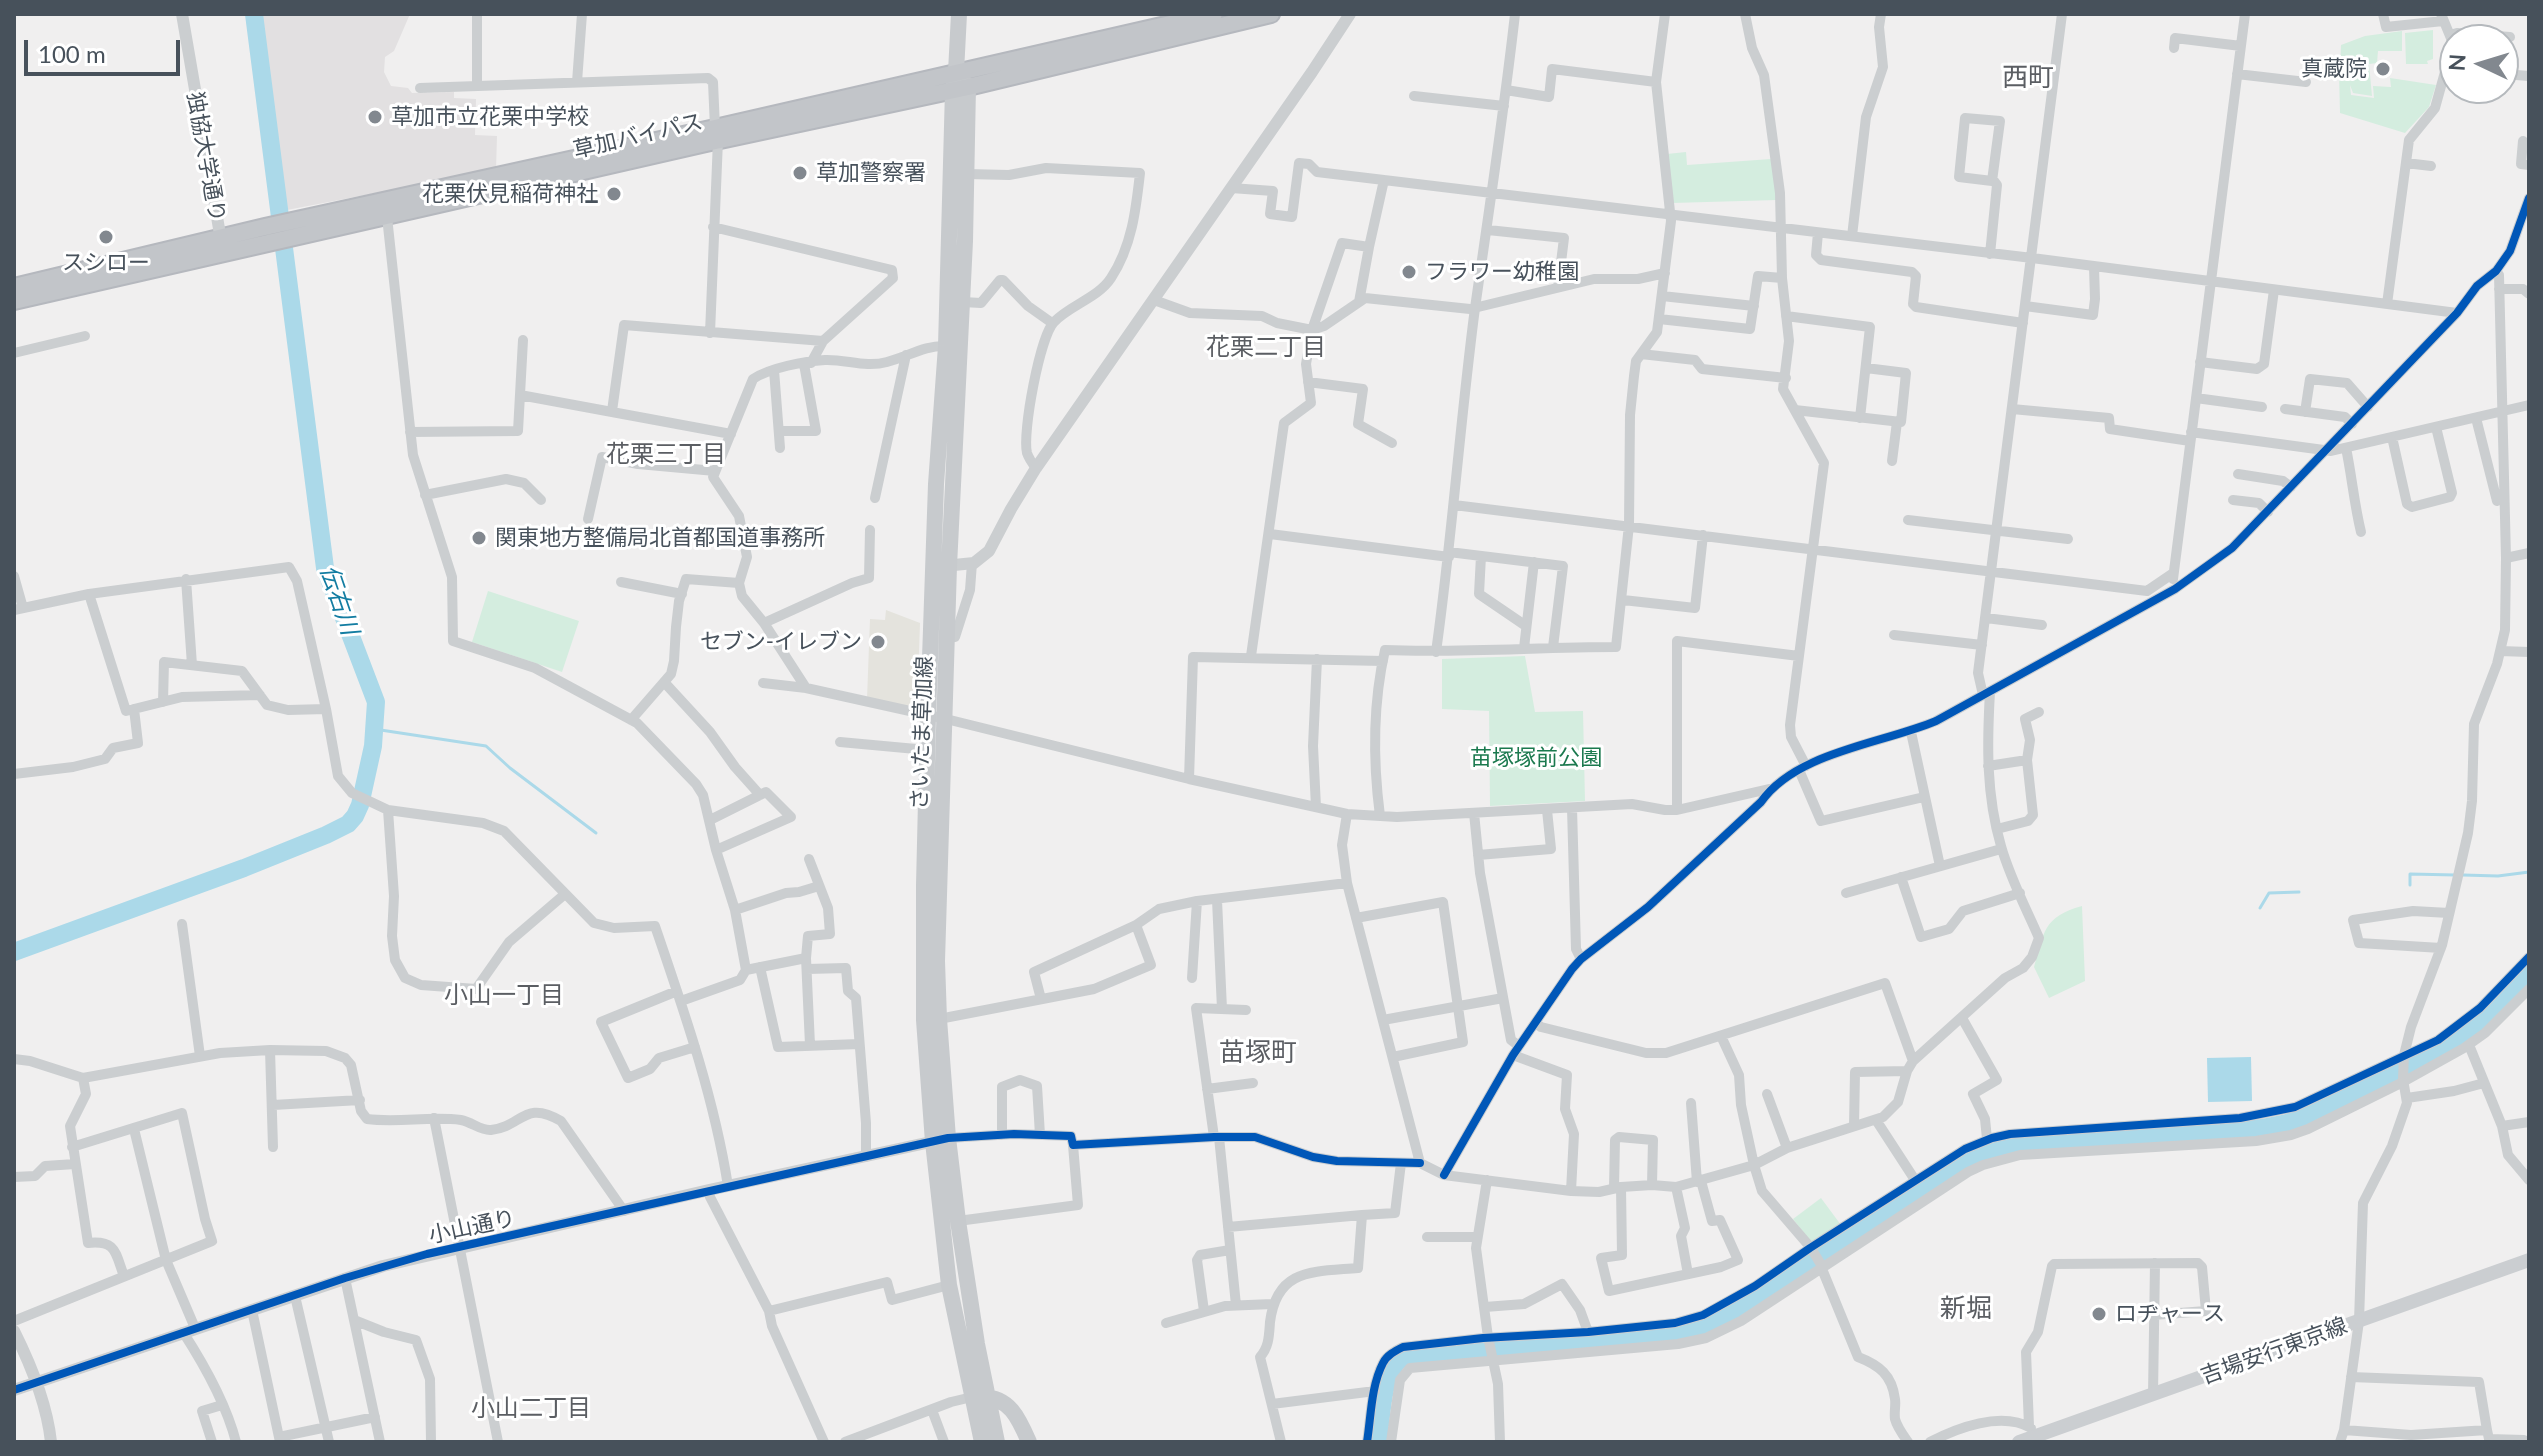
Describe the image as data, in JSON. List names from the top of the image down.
{
  "streets": {
    "highway": ["草加バイパス"],
    "main road": ["さいたま草加線", "吉場安行東京線"],
    "street": ["独協大学通り", "小山通り"]
  },
  "crossings": [
    ["草加バイパス", "独協大学通り"],
    ["草加バイパス", "さいたま草加線"],
    ["さいたま草加線", "小山通り"]
  ],
  "districts": [
    "西町",
    "花栗二丁目",
    "花栗三丁目",
    "小山一丁目",
    "苗塚町",
    "新堀",
    "小山二丁目"
  ],
  "water": ["伝右川"],
  "parks": ["苗塚塚前公園"],
  "places": [
    "真蔵院",
    "草加市立花栗中学校",
    "草加警察署",
    "花栗伏見稲荷神社",
    "スシロー",
    "フラワー幼稚園",
    "関東地方整備局北首都国道事務所",
    "セブン-イレブン",
    "ロヂャース"
  ],
  "scale_bar": "100 m",
  "north": "left"
}
